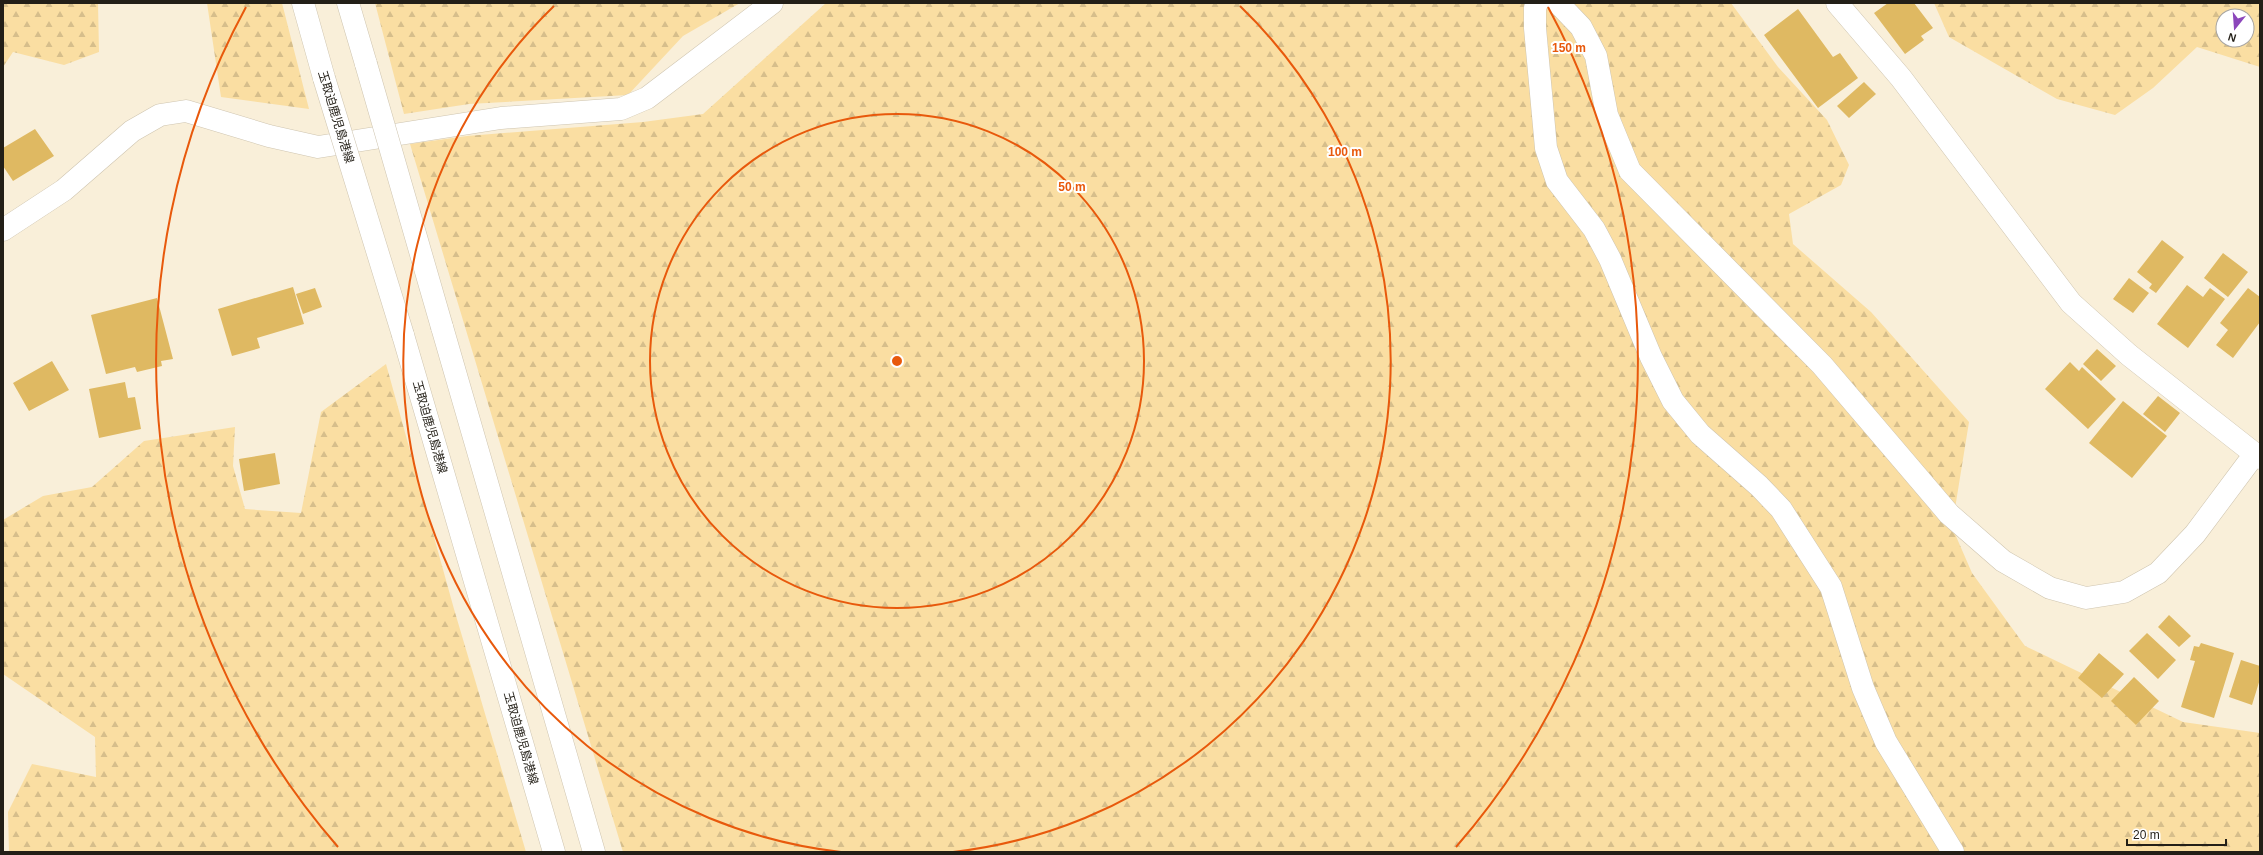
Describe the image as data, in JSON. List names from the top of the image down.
{
  "streets": {
    "street": ["玉取迫鹿児島港線"]
  },
  "scale_bar": "20 m",
  "north": "bottom",
  "rings": ["150 m", "100 m", "50 m"]
}
